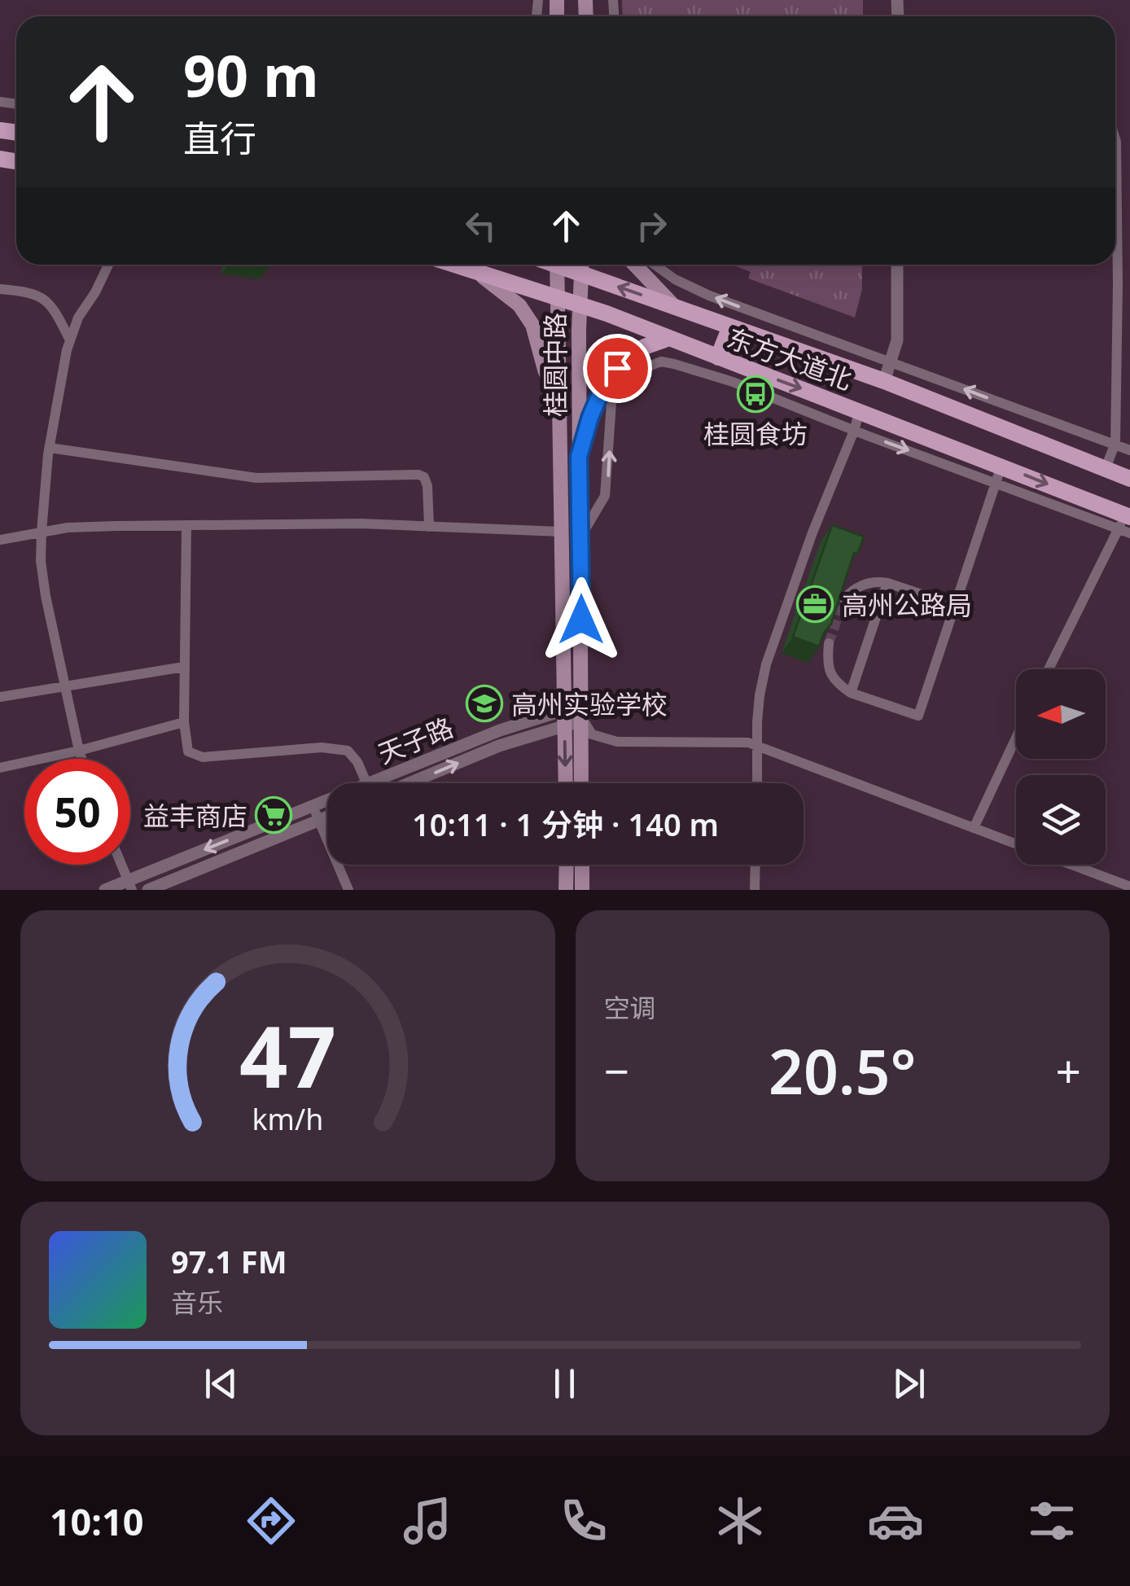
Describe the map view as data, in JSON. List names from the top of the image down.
{
  "streets": {
    "main road": ["东方大道北", "桂圆中路"],
    "street": ["天子路"]
  },
  "crossings": [
    ["东方大道北", "桂圆中路"],
    ["桂圆中路", "天子路"]
  ],
  "places": {
    "bus stop": ["桂圆食坊"],
    "office": ["高州公路局"],
    "school or university": ["高州实验学校"],
    "supermarket": ["益丰商店"]
  },
  "north": "left",
  "page": {
    "turn": ["90 m", "直行"],
    "limit": "50",
    "trip": "10:11 · 1 分钟 · 140 m",
    "tile": "空调",
    "heat": ["−", "20.5°", "+"],
    "song": ["97.1 FM", "音乐"],
    "tabs": "10:10",
    "gauge": ["47", "km/h"]
  }
}
